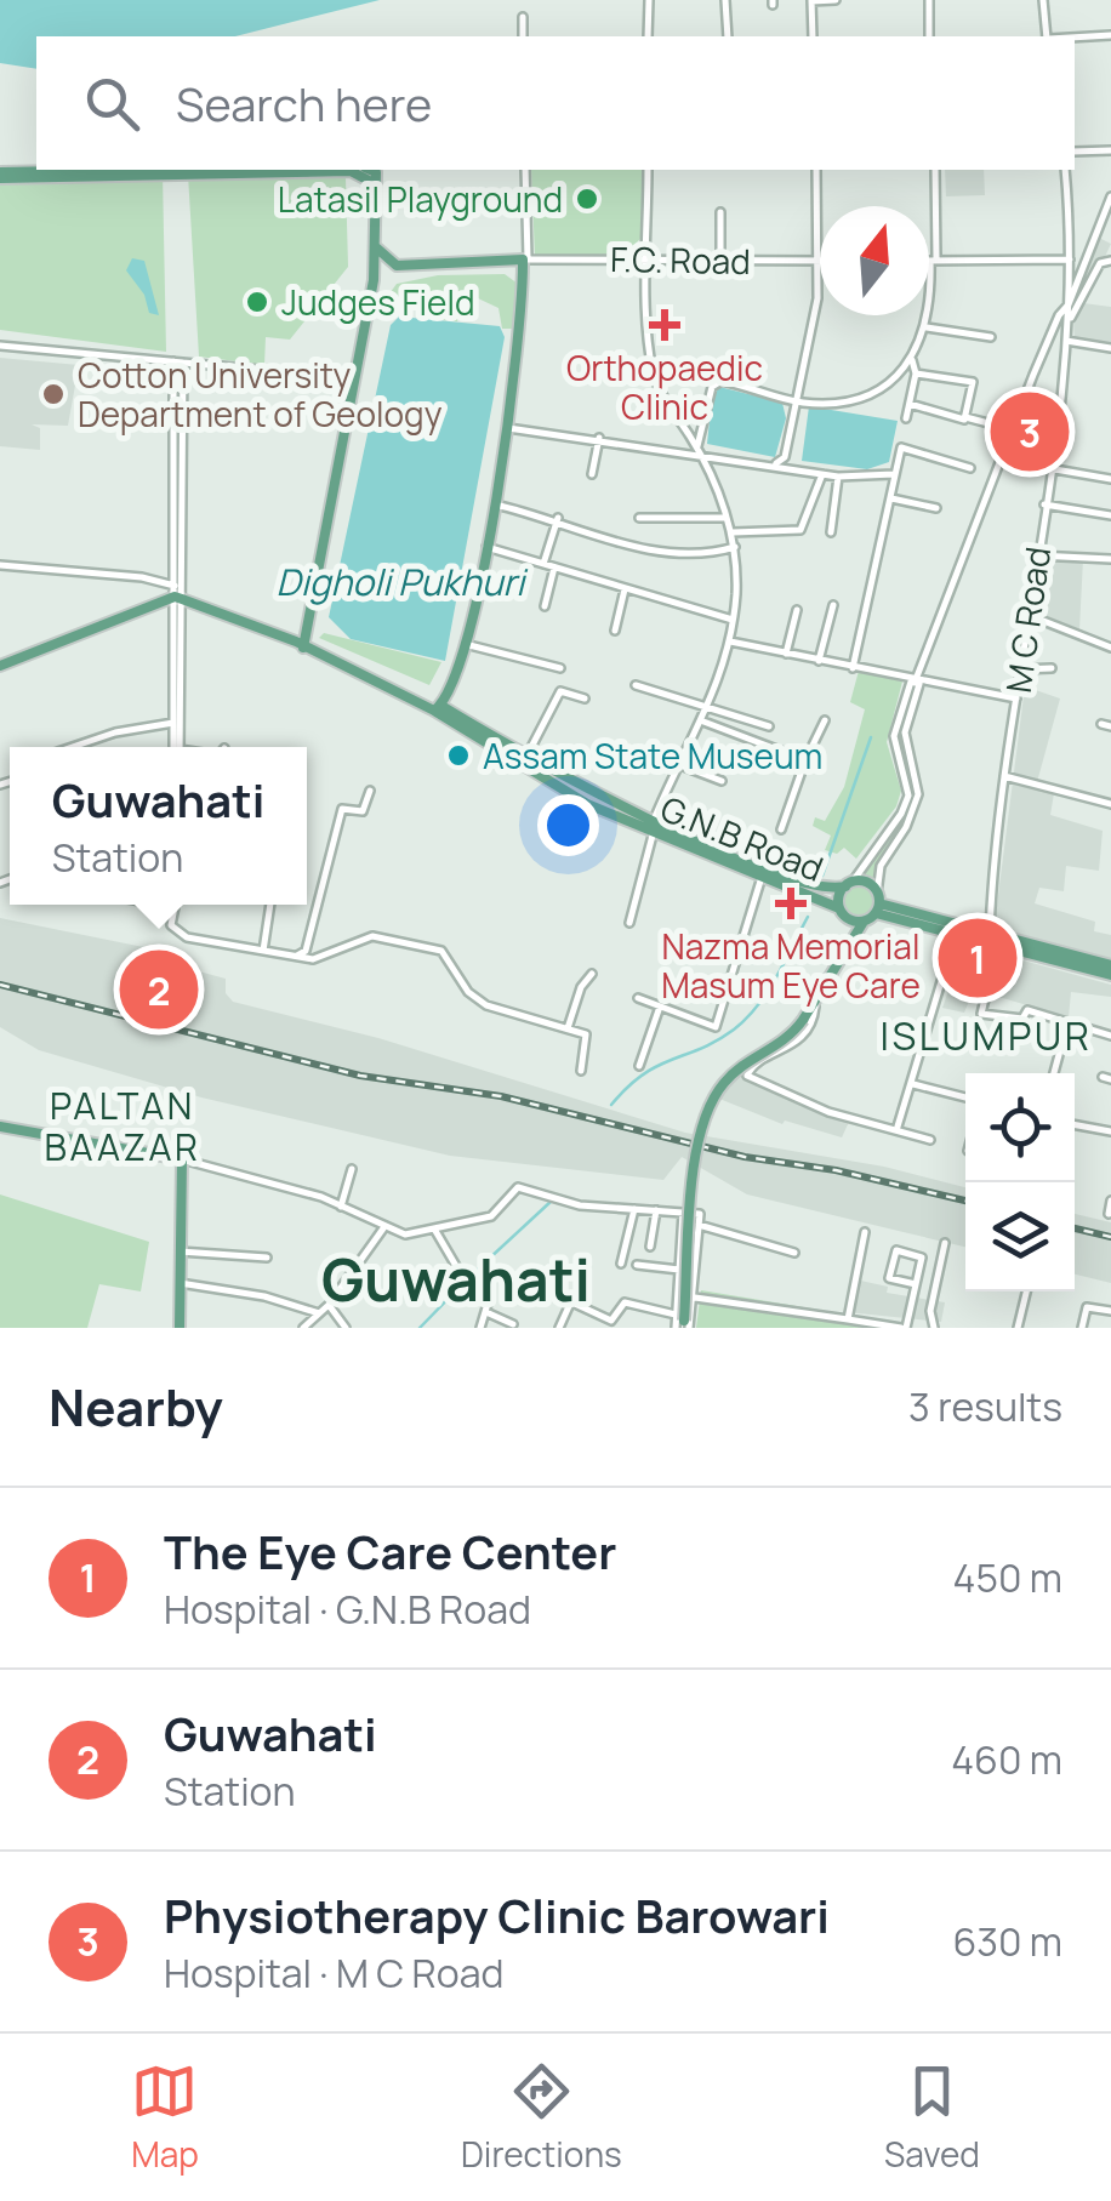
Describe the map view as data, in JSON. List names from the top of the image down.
{
  "streets": {
    "main road": ["G.N.B Road"],
    "street": ["F.C. Road", "M C Road"]
  },
  "districts": ["ISLUMPUR", "PALTAN BAAZAR", "Guwahati"],
  "water": ["Digholi Pukhuri"],
  "places": {
    "other": [
      "Latasil Playground",
      "Judges Field",
      "Cotton University Department of Geology",
      "Assam State Museum"
    ],
    "health": ["Orthopaedic Clinic", "Nazma Memorial Masum Eye Care"]
  },
  "north": "top",
  "page": {
    "search": "Search here",
    "pins": ["3", "1", "2"],
    "popup": ["Guwahati", "Station"],
    "heading": ["Nearby", "3 results"],
    "list": [
      {
        "mark": "1",
        "name": "The Eye Care Center",
        "note": "Hospital · G.N.B Road",
        "value": "450 m"
      },
      {
        "mark": "2",
        "name": "Guwahati",
        "note": "Station",
        "value": "460 m"
      },
      {
        "mark": "3",
        "name": "Physiotherapy Clinic Barowari",
        "note": "Hospital · M C Road",
        "value": "630 m"
      }
    ],
    "nav": ["Map", "Directions", "Saved"]
  }
}
